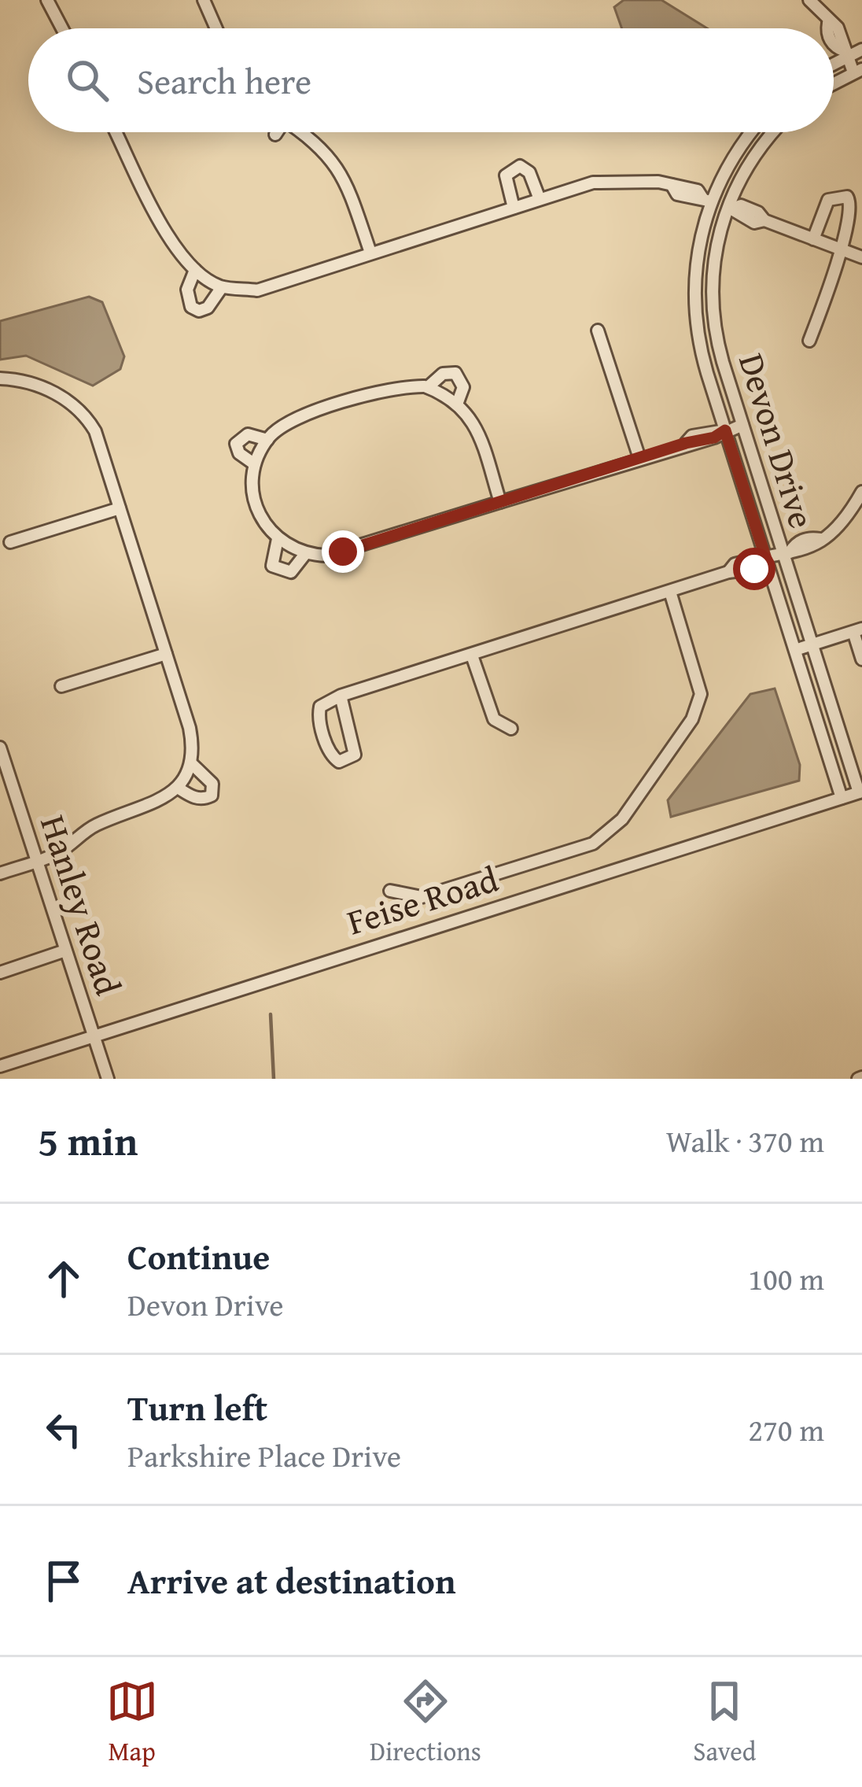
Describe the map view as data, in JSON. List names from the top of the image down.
{
  "streets": {
    "street": ["Devon Drive", "Feise Road", "Hanley Road"]
  },
  "crossings": [
    ["Devon Drive", "Feise Road"],
    ["Feise Road", "Hanley Road"]
  ],
  "page": {
    "search": "Search here",
    "heading": ["5 min", "Walk · 370 m"],
    "list": [
      ["Continue", "Devon Drive", "100 m"],
      ["Turn left", "Parkshire Place Drive", "270 m"],
      "Arrive at destination"
    ],
    "nav": ["Map", "Directions", "Saved"]
  }
}
